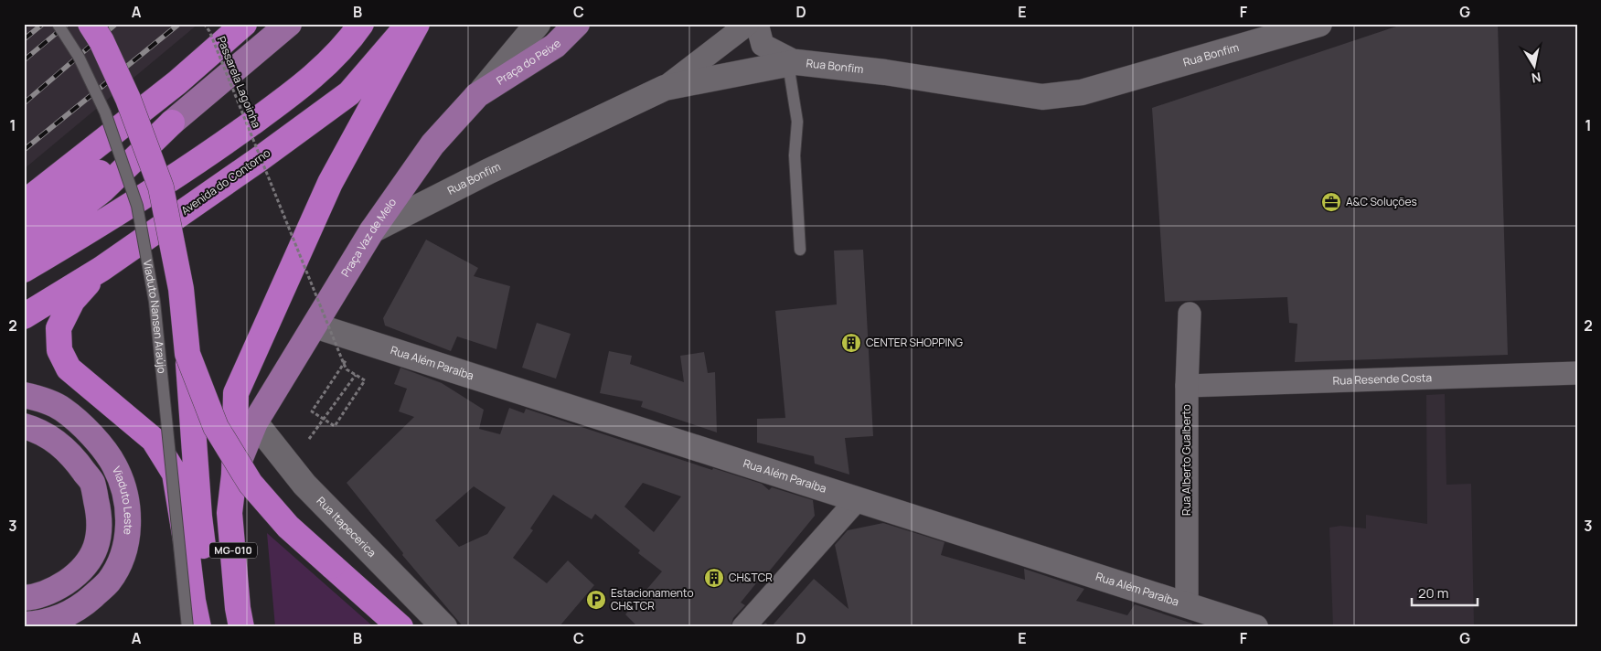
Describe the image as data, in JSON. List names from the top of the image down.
{
  "streets": {
    "highway": ["Avenida do Contorno", "MG-010"],
    "main road": ["Praça do Peixe", "Praça Vaz de Melo", "Viaduto Leste"],
    "street": [
      "Rua Bonfim",
      "Rua Além Paraíba",
      "Rua Resende Costa",
      "Rua Alberto Gualberto",
      "Rua Itapecerica"
    ],
    "lane": ["Viaduto Nansen Araújo"],
    "path": ["Passarela Lagoinha"]
  },
  "crossings": [
    ["Rua Bonfim", "Praça Vaz de Melo"],
    ["Praça do Peixe", "Praça Vaz de Melo"],
    ["Praça Vaz de Melo", "Rua Além Paraíba"],
    ["Praça Vaz de Melo", "Rua Itapecerica"],
    ["Praça Vaz de Melo", "MG-010"],
    ["Rua Além Paraíba", "Rua Alberto Gualberto"],
    ["Rua Resende Costa", "Rua Alberto Gualberto"]
  ],
  "places": {
    "office": ["A&C Soluções"],
    "building": ["CENTER SHOPPING", "CH&TCR"],
    "parking": ["Estacionamento CH&TCR"]
  },
  "scale_bar": "20 m",
  "north": "bottom",
  "grid": {
    "columns": [
      "A",
      "B",
      "C",
      "D",
      "E",
      "F",
      "G"
    ],
    "rows": ["1", "2", "3"]
  }
}
